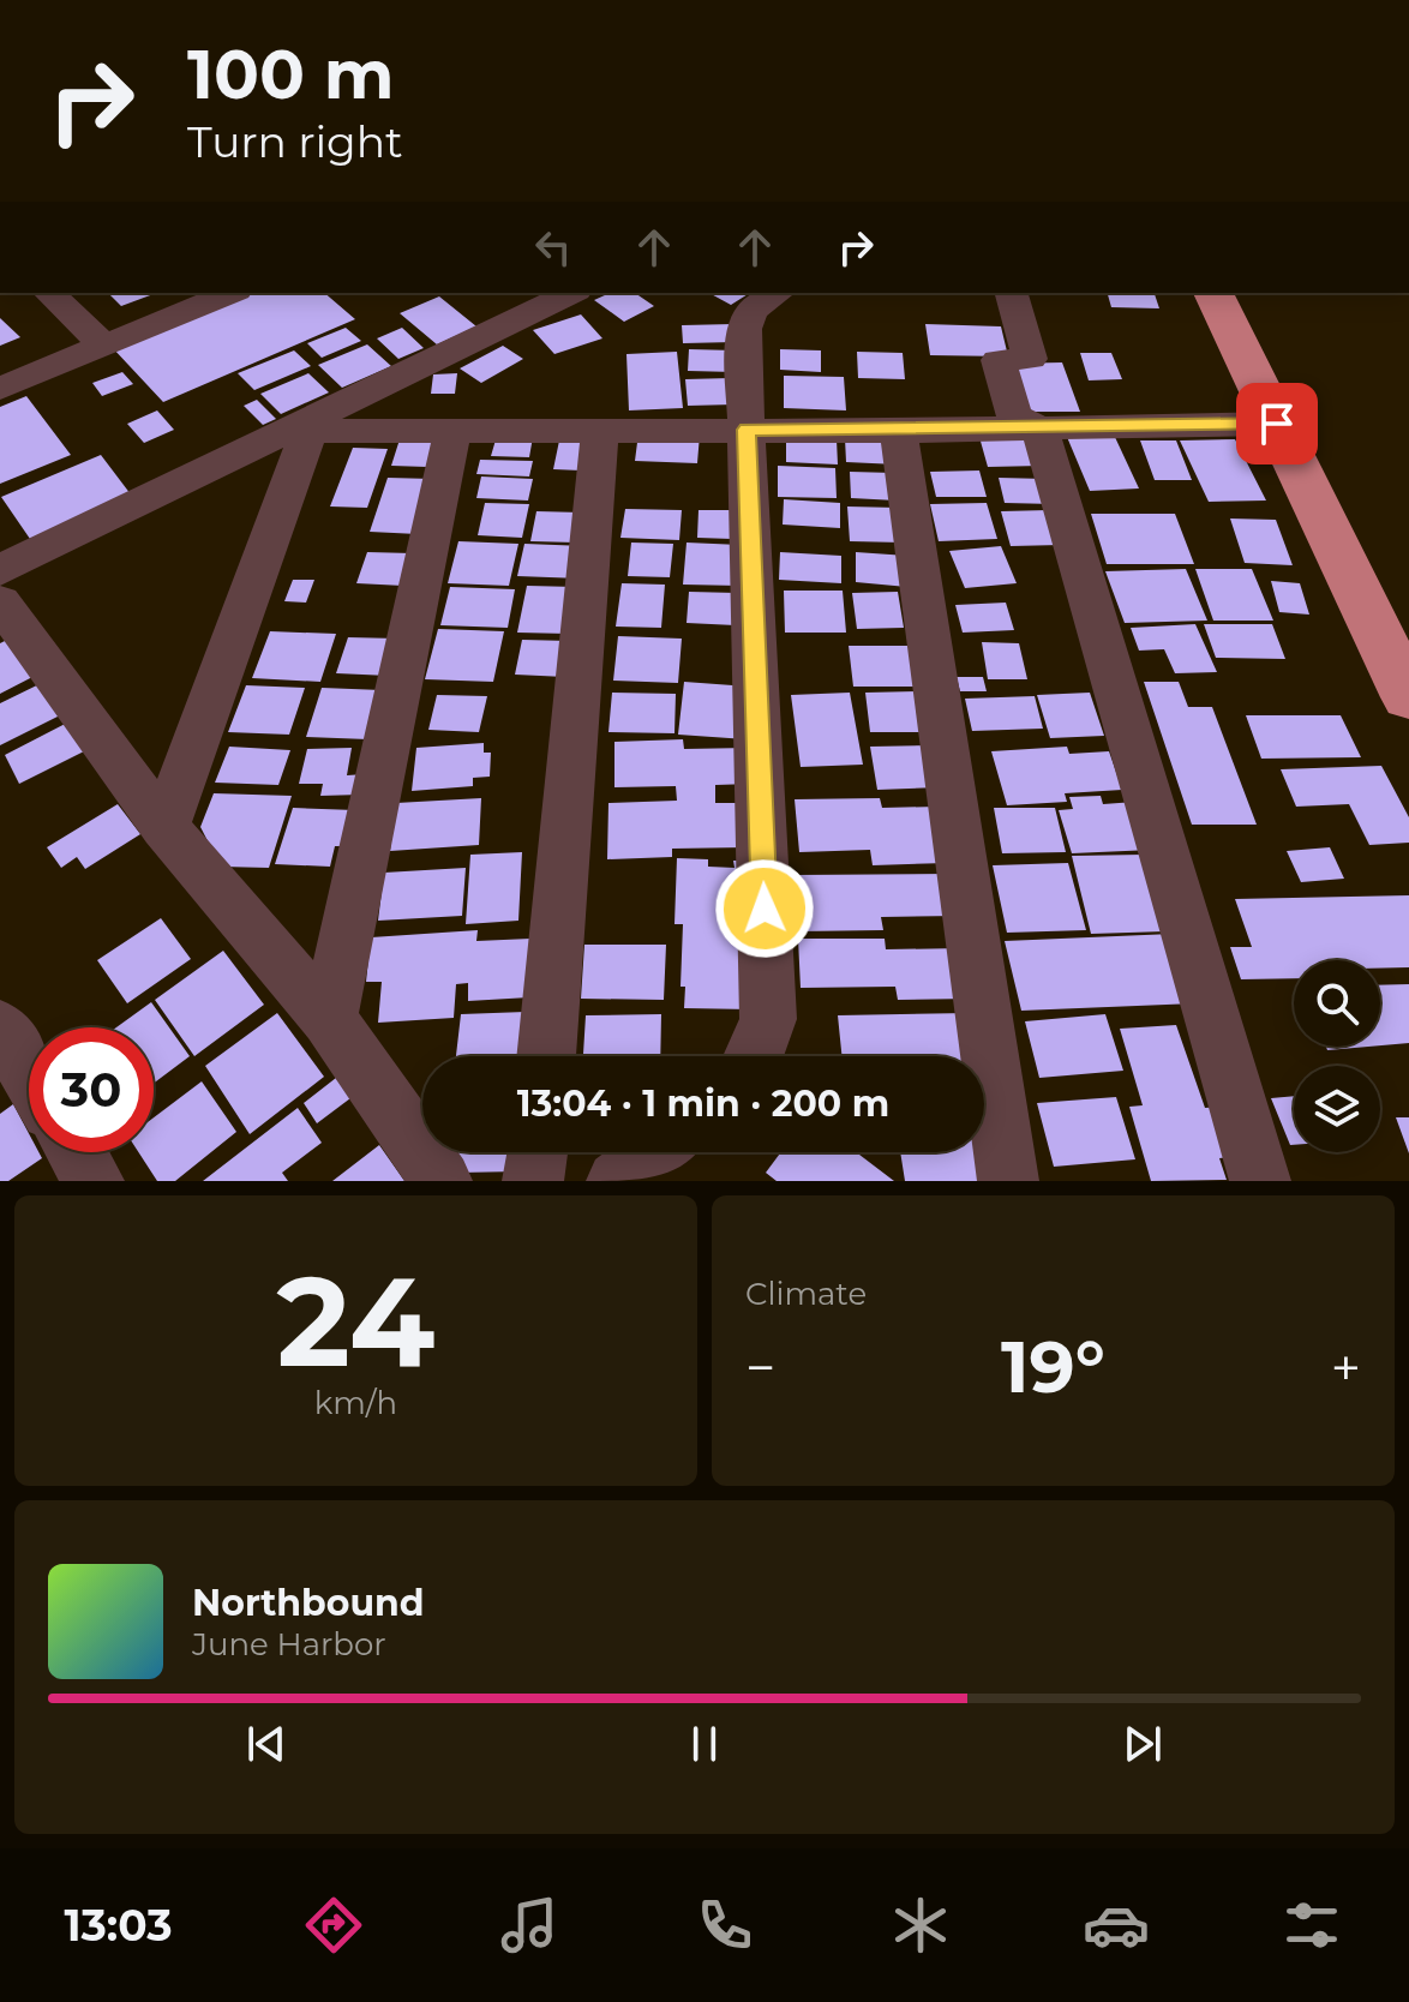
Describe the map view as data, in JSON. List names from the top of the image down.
{
  "page": {
    "turn": ["100 m", "Turn right"],
    "limit": "30",
    "trip": "13:04 · 1 min · 200 m",
    "tile": [
      ["24", "km/h"],
      "Climate"
    ],
    "heat": ["−", "19°", "+"],
    "song": ["Northbound", "June Harbor"],
    "tabs": "13:03"
  }
}
